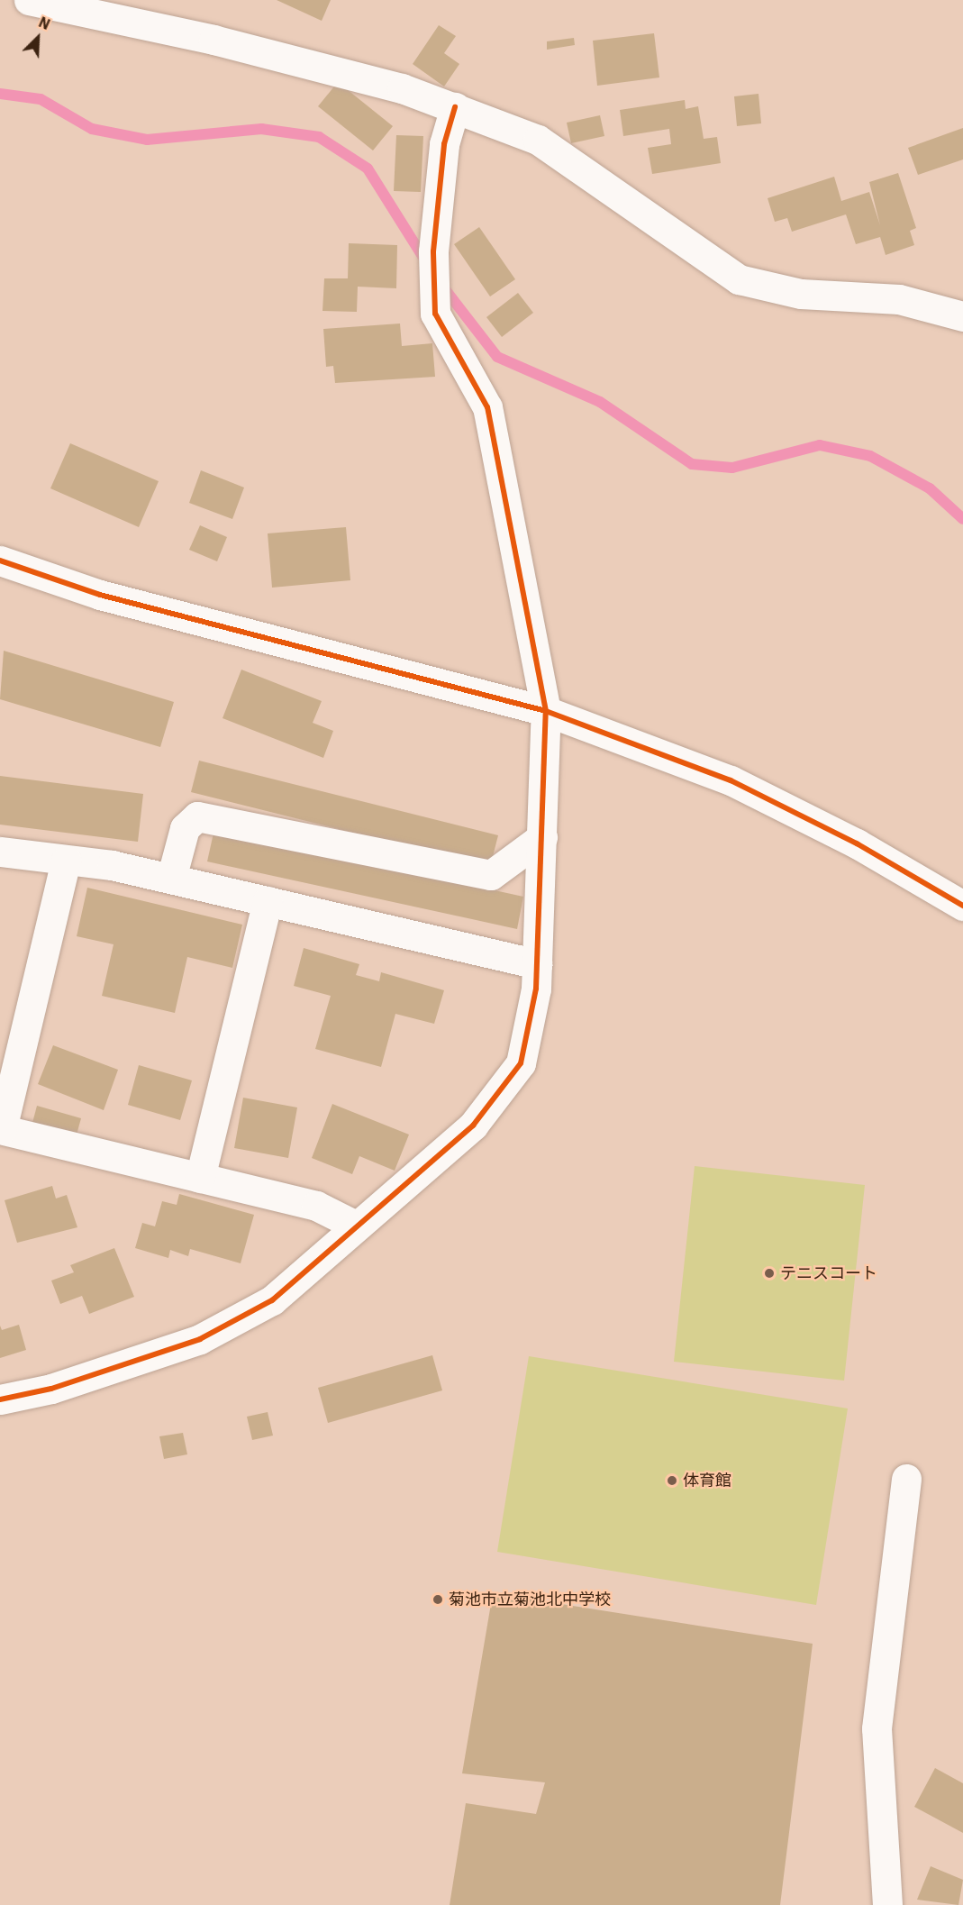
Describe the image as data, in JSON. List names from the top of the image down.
{
  "places": ["テニスコート", "体育館", "菊池市立菊池北中学校"],
  "north": "top right"
}
